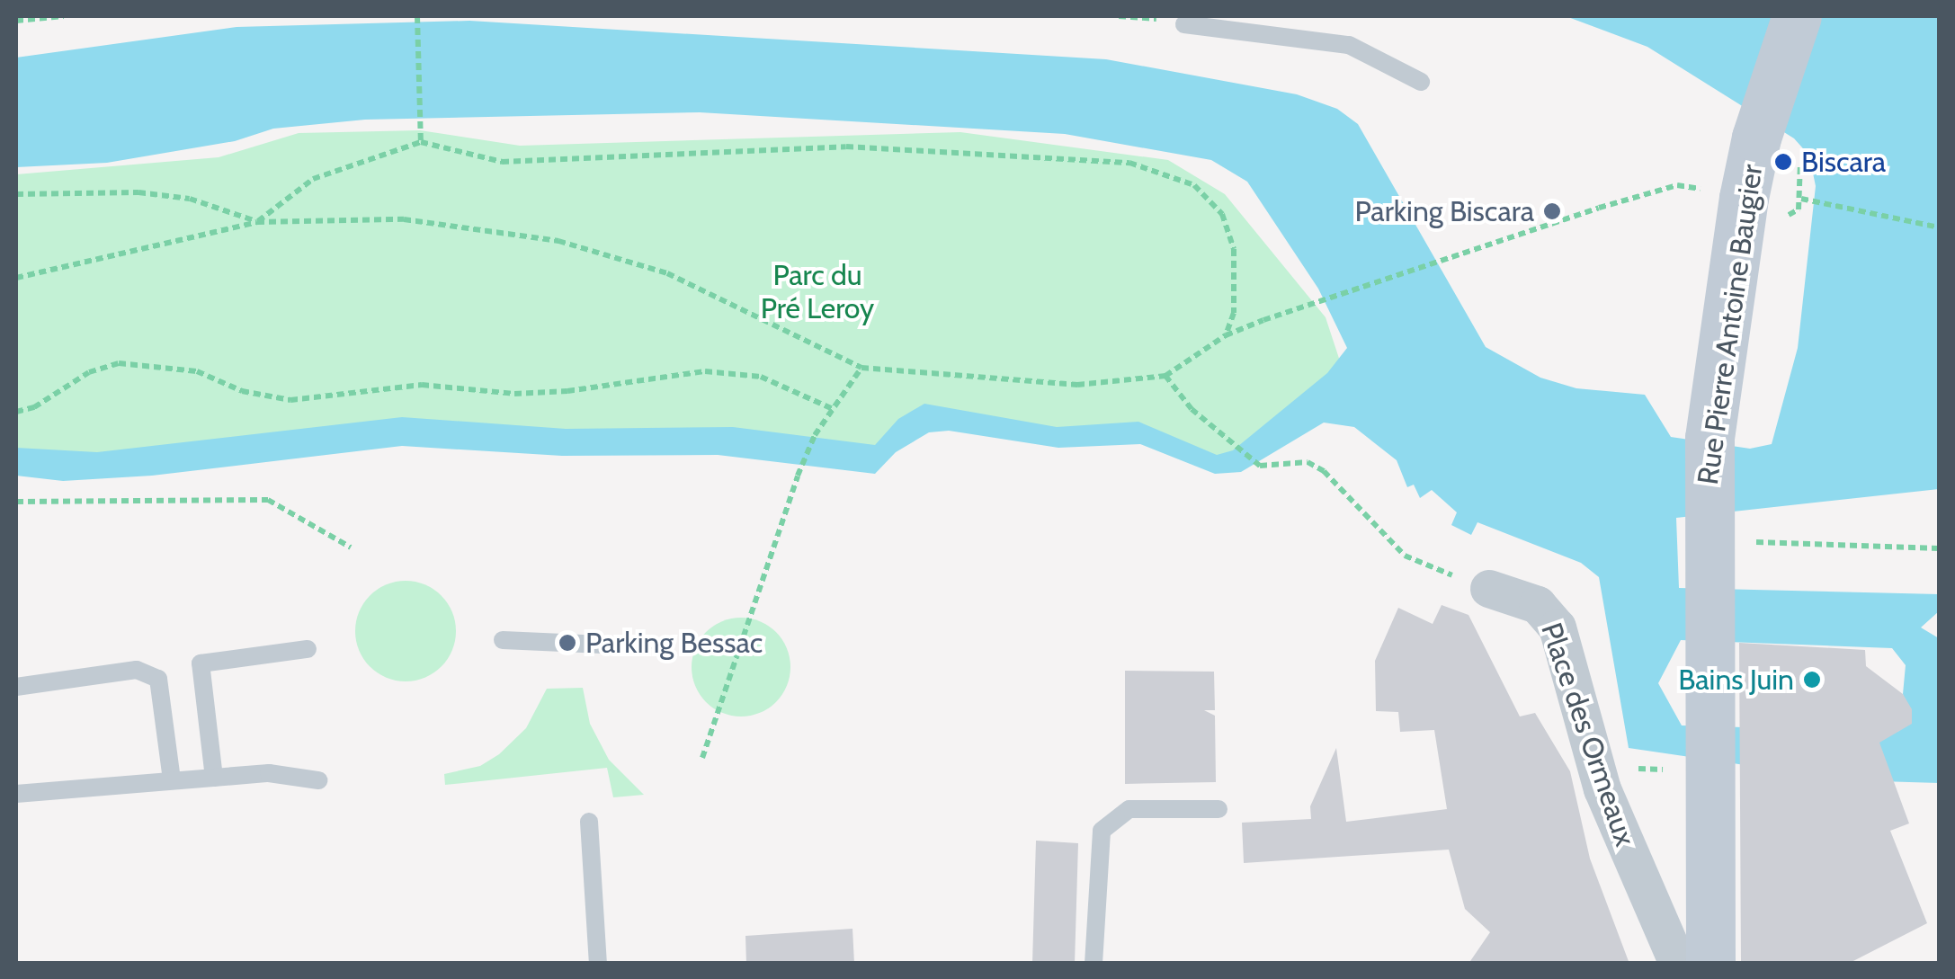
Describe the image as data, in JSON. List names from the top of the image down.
{
  "streets": {
    "street": ["Rue Pierre Antoine Baugier", "Place des Ormeaux"]
  },
  "parks": ["Parc du Pré Leroy"],
  "places": [
    "Biscara",
    "Parking Biscara",
    "Parking Bessac",
    "Bains Juin"
  ]
}
